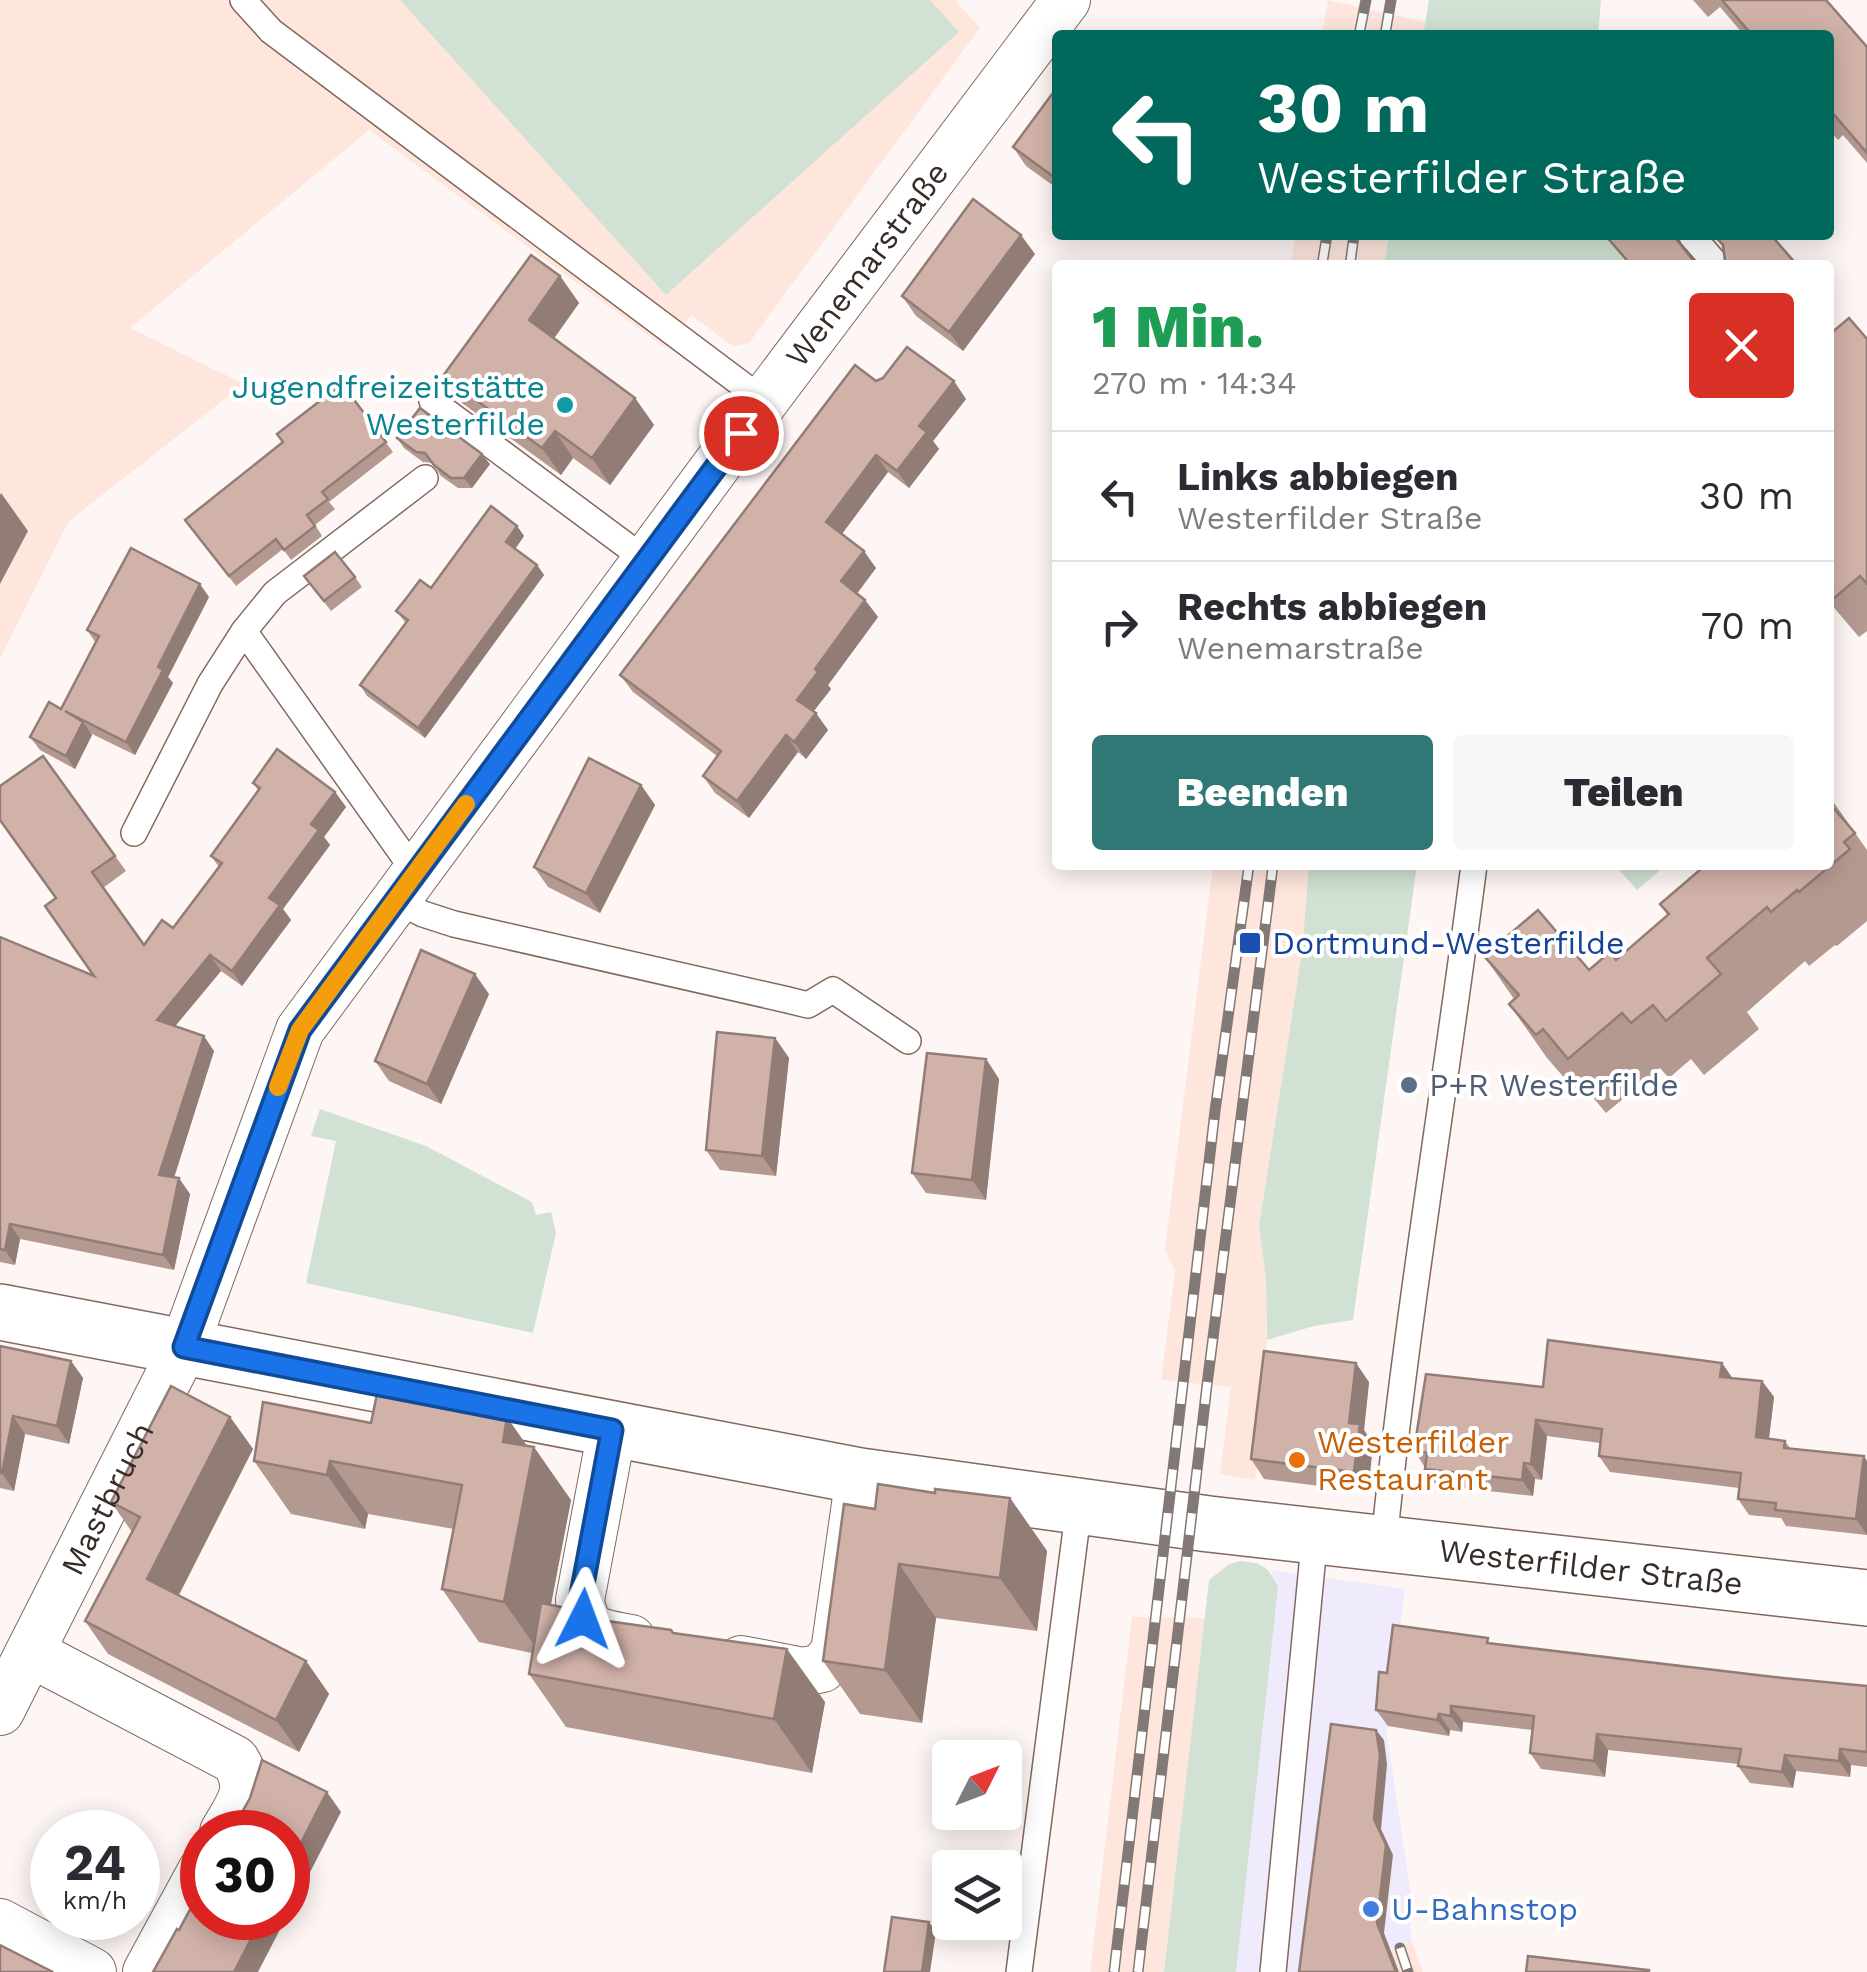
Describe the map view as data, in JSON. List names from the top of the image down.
{
  "streets": {
    "street": ["Wenemarstraße", "Mastbruch", "Westerfilder Straße"]
  },
  "crossings": [
    ["Wenemarstraße", "Mastbruch"],
    ["Wenemarstraße", "Westerfilder Straße"],
    ["Mastbruch", "Westerfilder Straße"]
  ],
  "places": {
    "other": [
      "Jugendfreizeitstätte Westerfilde",
      "P+R Westerfilde",
      "Westerfilder Restaurant",
      "U-Bahnstop"
    ],
    "transit": ["Dortmund-Westerfilde"]
  },
  "north": "top right",
  "page": {
    "turn": ["30 m", "Westerfilder Straße"],
    "heading": ["1 Min.", "270 m · 14:34"],
    "list": [
      {
        "name": "Links abbiegen",
        "note": "Westerfilder Straße",
        "value": "30 m"
      },
      {
        "name": "Rechts abbiegen",
        "note": "Wenemarstraße",
        "value": "70 m"
      }
    ],
    "buttons": ["Beenden", "Teilen"],
    "speed": "24 km/h",
    "limit": "30"
  }
}
